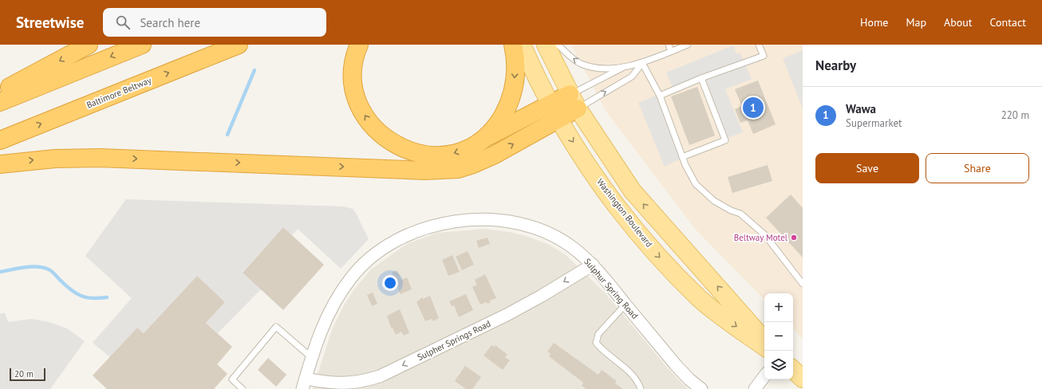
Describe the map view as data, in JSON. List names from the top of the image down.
{
  "streets": {
    "highway": ["Baltimore Beltway"],
    "main road": ["Washington Boulevard"],
    "street": ["Sulphur Spring Road", "Sulpher Springs Road"]
  },
  "crossings": [
    ["Sulphur Spring Road", "Sulpher Springs Road"]
  ],
  "one_way": ["Sulpher Springs Road"],
  "places": ["Beltway Motel"],
  "scale_bar": "20 m",
  "page": {
    "header": "Streetwise",
    "search": "Search here",
    "nav": [
      "Home",
      "Map",
      "About",
      "Contact"
    ],
    "heading": "Nearby",
    "list": [
      {
        "mark": "1",
        "name": "Wawa",
        "note": "Supermarket",
        "value": "220 m"
      }
    ],
    "pins": "1",
    "buttons": ["Save", "Share"],
    "map_buttons": ["+", "−"],
    "scale": "20 m"
  }
}
